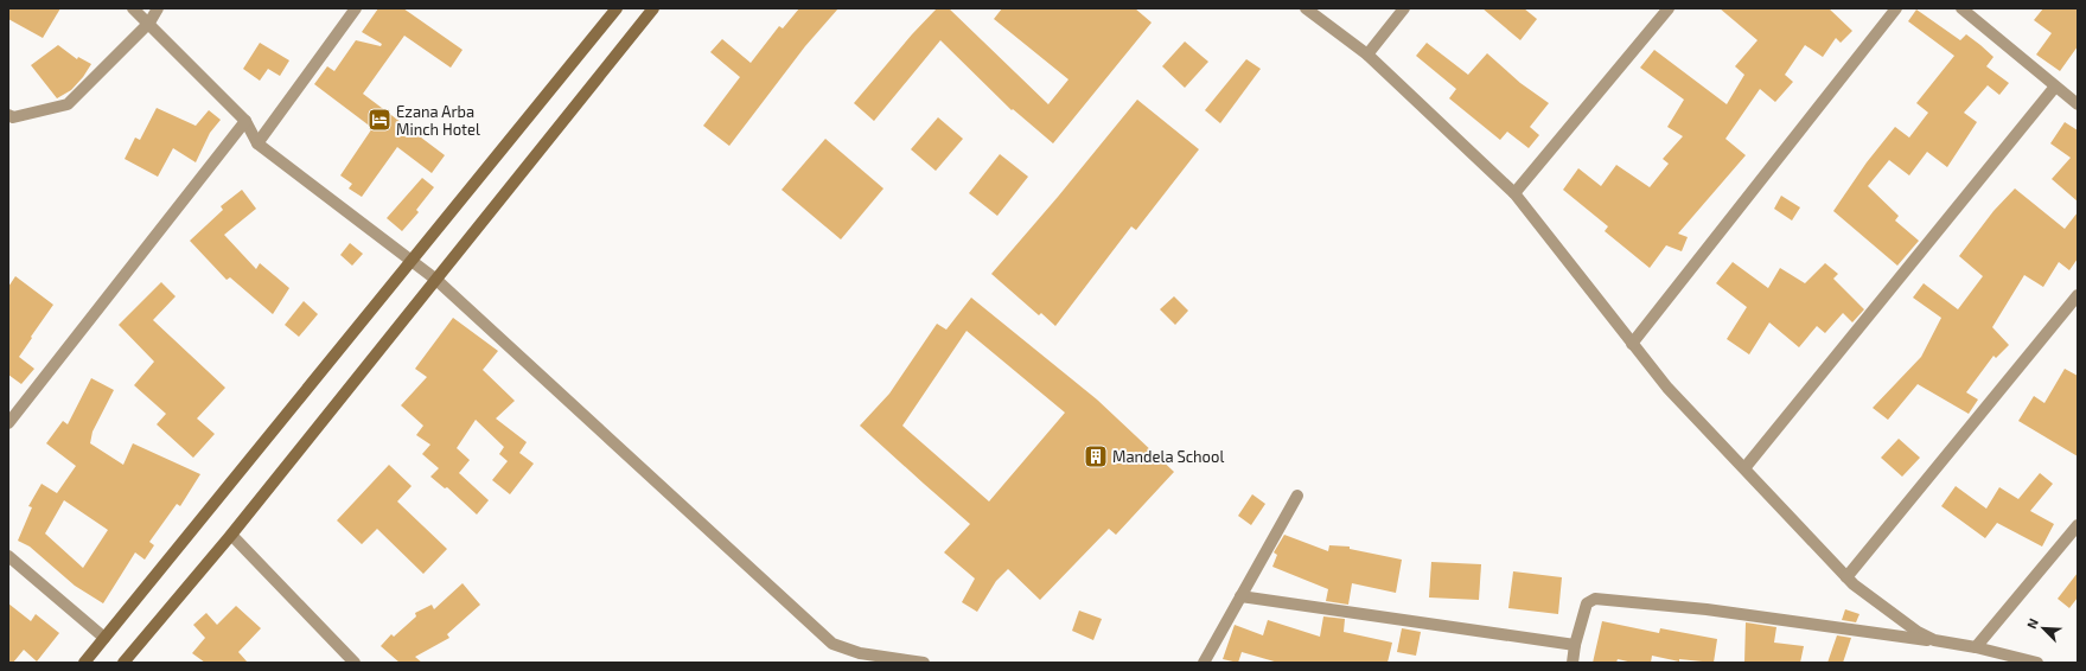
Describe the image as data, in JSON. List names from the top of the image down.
{
  "places": {
    "hotel": ["Ezana Arba Minch Hotel"],
    "building": ["Mandela School"]
  },
  "north": "top left"
}
